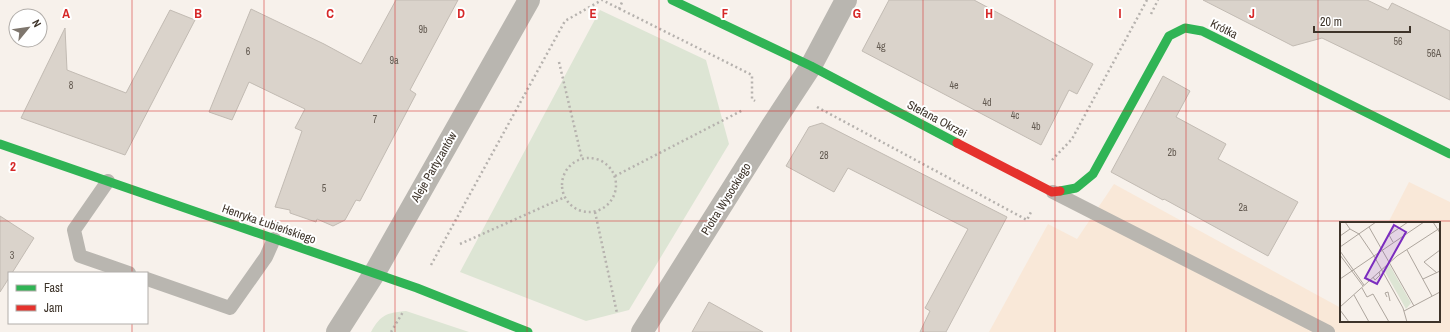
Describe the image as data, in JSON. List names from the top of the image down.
{
  "streets": {
    "street": [
      "Krótka",
      "Stefana Okrzei",
      "Aleje Partyzantów",
      "Piotra Wysockiego",
      "Henryka Łubieńskiego"
    ]
  },
  "crossings": [
    ["Krótka", "Stefana Okrzei"],
    ["Stefana Okrzei", "Piotra Wysockiego"],
    ["Aleje Partyzantów", "Henryka Łubieńskiego"]
  ],
  "house_numbers": [
    "9b",
    "56",
    "4g",
    "6",
    "56A",
    "9a",
    "8",
    "4e",
    "4d",
    "4c",
    "7",
    "4b",
    "2b",
    "28",
    "5",
    "2a",
    "3"
  ],
  "legend": ["Fast", "Jam"],
  "scale_bar": "20 m",
  "north": "top right",
  "grid": {
    "columns": [
      "A",
      "B",
      "C",
      "D",
      "E",
      "F",
      "G",
      "H",
      "I",
      "J"
    ],
    "rows": ["2"]
  }
}
